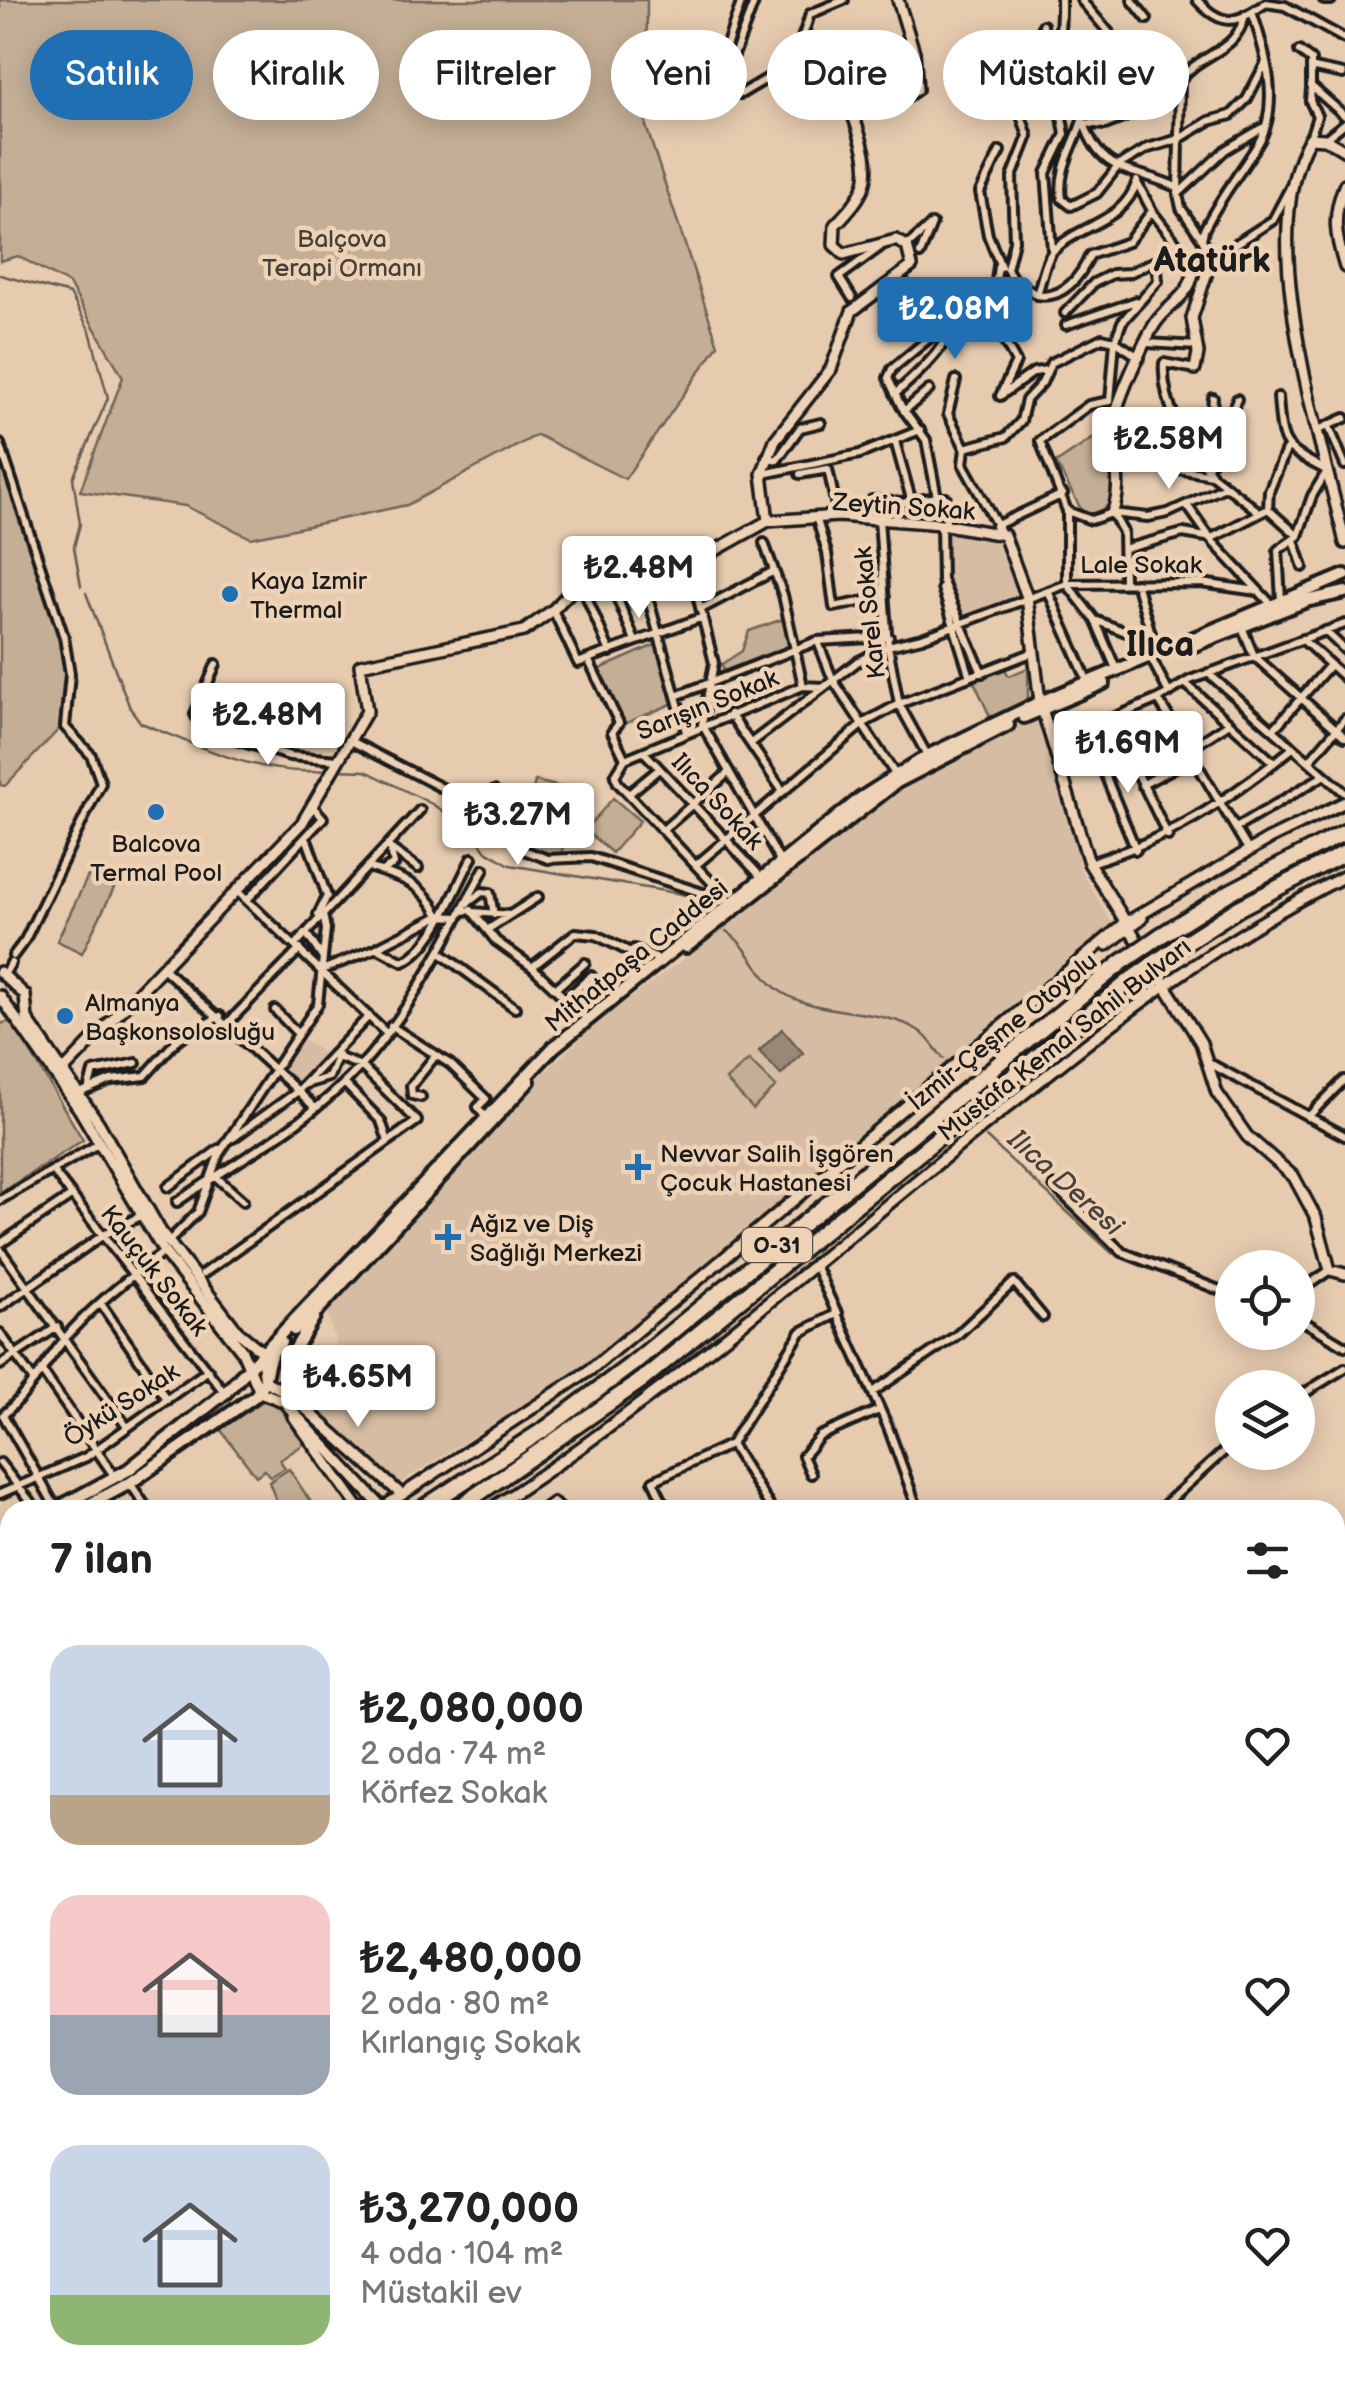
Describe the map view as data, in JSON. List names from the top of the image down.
{
  "streets": {
    "highway": ["İzmir-Çeşme Otoyolu", "O-31"],
    "main road": ["Mithatpaşa Caddesi"],
    "street": [
      "Zeytin Sokak",
      "Lale Sokak",
      "Karel Sokak",
      "Sarışın Sokak",
      "Ilıca Sokak",
      "Mustafa Kemal Sahil Bulvarı",
      "Kauçuk Sokak",
      "Öykü Sokak"
    ]
  },
  "crossings": [
    ["Zeytin Sokak", "Karel Sokak"],
    ["Lale Sokak", "Karel Sokak"],
    ["Karel Sokak", "Mithatpaşa Caddesi"],
    ["Sarışın Sokak", "Ilıca Sokak"],
    ["Ilıca Sokak", "Mithatpaşa Caddesi"],
    ["Mithatpaşa Caddesi", "Kauçuk Sokak"],
    ["Kauçuk Sokak", "Öykü Sokak"]
  ],
  "districts": ["Atatürk", "Ilıca"],
  "water": ["Ilıca Deresi"],
  "parks": ["Balçova Terapi Ormanı"],
  "places": {
    "other": ["Kaya Izmir Thermal", "Balcova Termal Pool", "Almanya Başkonsolosluğu"],
    "health": ["Nevvar Salih İşgören Çocuk Hastanesi", "Ağız ve Diş Sağlığı Merkezi"]
  },
  "page": {
    "chip": [
      "Satılık",
      "Kiralık",
      "Filtreler",
      "Yeni",
      "Daire",
      "Müstakil ev"
    ],
    "price": [
      "₺2.08M",
      "₺2.58M",
      "₺2.48M",
      "₺2.48M",
      "₺1.69M",
      "₺3.27M",
      "₺4.65M"
    ],
    "heading": "7 ilan",
    "list": [
      {
        "name": "₺2,080,000",
        "note": "2 oda · 74 m² · Körfez Sokak"
      },
      {
        "name": "₺2,480,000",
        "note": "2 oda · 80 m² · Kırlangıç Sokak"
      },
      {
        "name": "₺3,270,000",
        "note": "4 oda · 104 m² · Müstakil ev"
      }
    ]
  }
}
